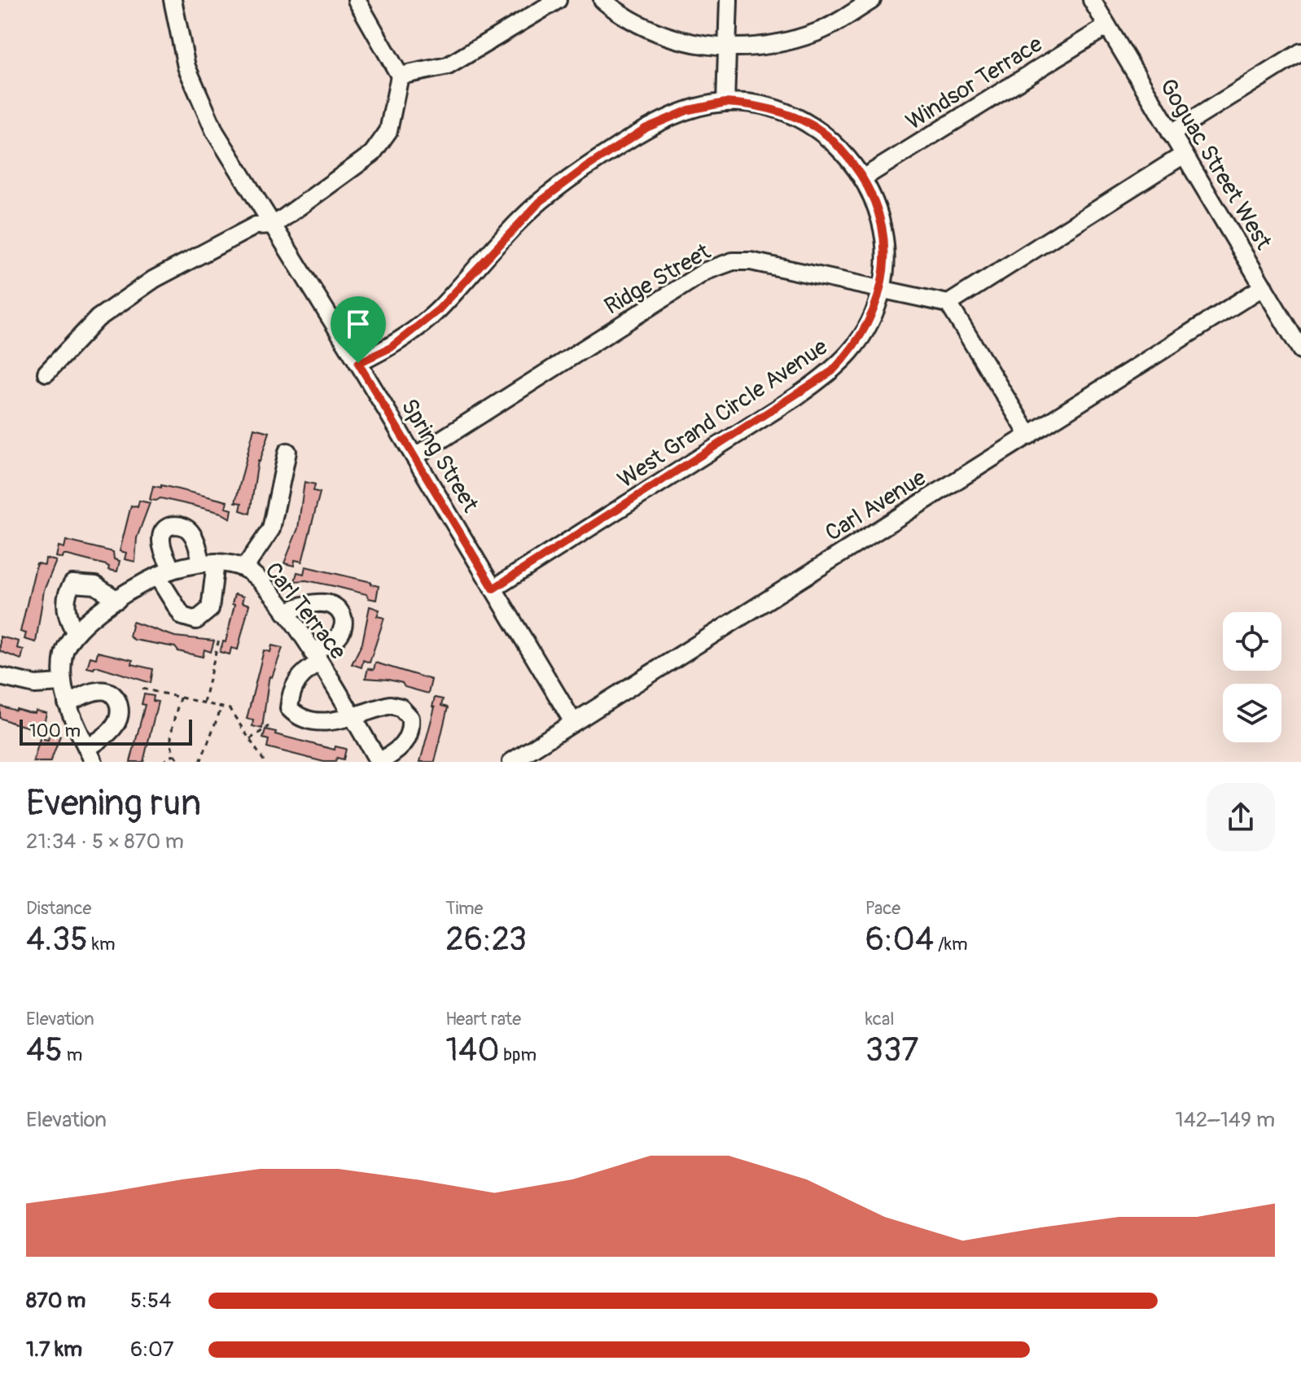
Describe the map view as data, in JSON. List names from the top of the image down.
{
  "streets": {
    "street": [
      "Windsor Terrace",
      "Goguac Street West",
      "Ridge Street",
      "West Grand Circle Avenue",
      "Spring Street",
      "Carl Avenue",
      "Carl Terrace"
    ]
  },
  "crossings": [
    ["Windsor Terrace", "Goguac Street West"],
    ["Windsor Terrace", "West Grand Circle Avenue"],
    ["Goguac Street West", "Carl Avenue"],
    ["Ridge Street", "West Grand Circle Avenue"],
    ["Ridge Street", "Spring Street"],
    ["West Grand Circle Avenue", "Spring Street"],
    ["Spring Street", "Carl Avenue"]
  ],
  "scale_bar": "100 m",
  "page": {
    "scale": "100 m",
    "heading": ["Evening run", "21:34 · 5 × 870 m"],
    "stats": [
      ["Distance", "4.35 km"],
      ["Time", "26:23"],
      ["Pace", "6:04 /km"],
      ["Elevation", "45 m"],
      ["Heart rate", "140 bpm"],
      ["kcal", "337"]
    ],
    "chart": ["Elevation", "142–149 m"],
    "list": [
      {
        "name": "870 m",
        "note": "5:54"
      },
      {
        "name": "1.7 km",
        "note": "6:07"
      }
    ]
  }
}
